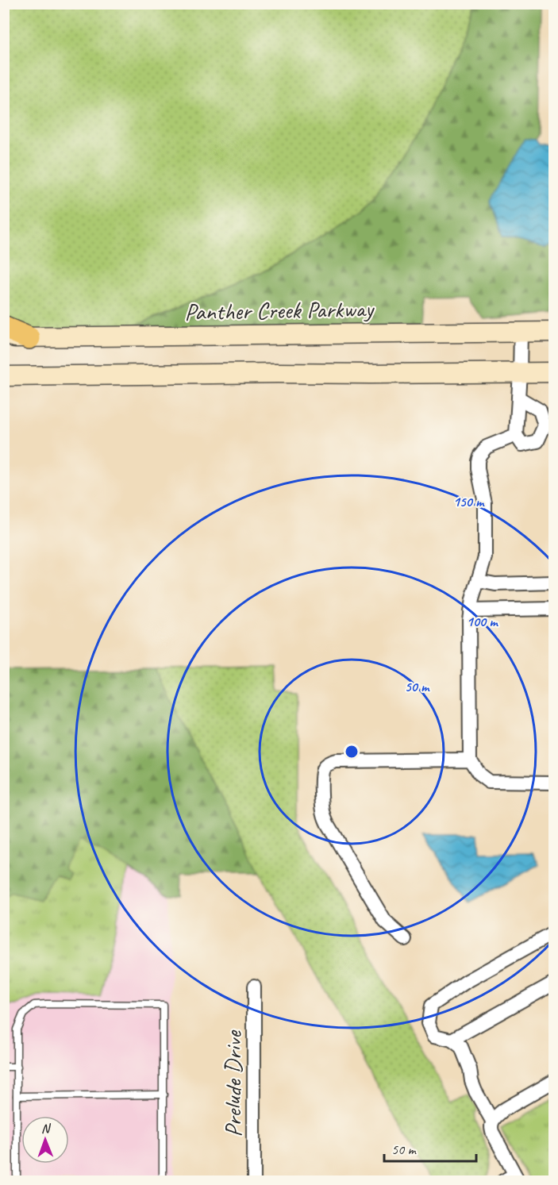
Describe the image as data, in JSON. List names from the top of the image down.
{
  "streets": {
    "main road": ["Panther Creek Parkway"],
    "street": ["Prelude Drive"]
  },
  "scale_bar": "50 m",
  "north": "top",
  "rings": ["150 m", "100 m", "50 m"]
}
